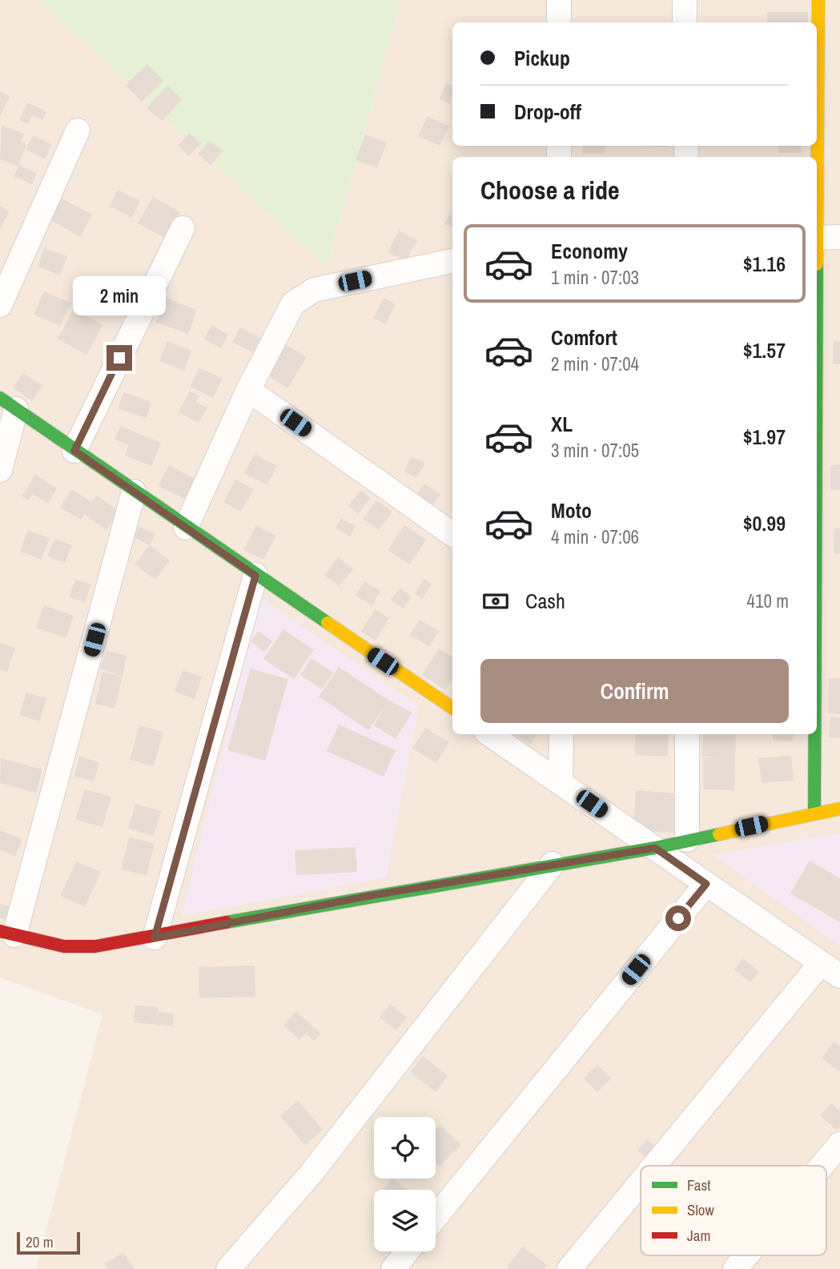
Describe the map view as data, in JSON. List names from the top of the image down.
{
  "legend": ["Fast", "Slow", "Jam"],
  "scale_bar": "20 m",
  "page": {
    "banner": ["Pickup", "Drop-off"],
    "heading": "Choose a ride",
    "list": [
      {
        "name": "Economy",
        "note": "1 min · 07:03",
        "value": "$1.16"
      },
      {
        "name": "Comfort",
        "note": "2 min · 07:04",
        "value": "$1.57"
      },
      {
        "name": "XL",
        "note": "3 min · 07:05",
        "value": "$1.97"
      },
      {
        "name": "Moto",
        "note": "4 min · 07:06",
        "value": "$0.99"
      }
    ],
    "bubble": "2 min",
    "pay": ["Cash", "410 m"],
    "buttons": "Confirm",
    "scale": "20 m"
  }
}
